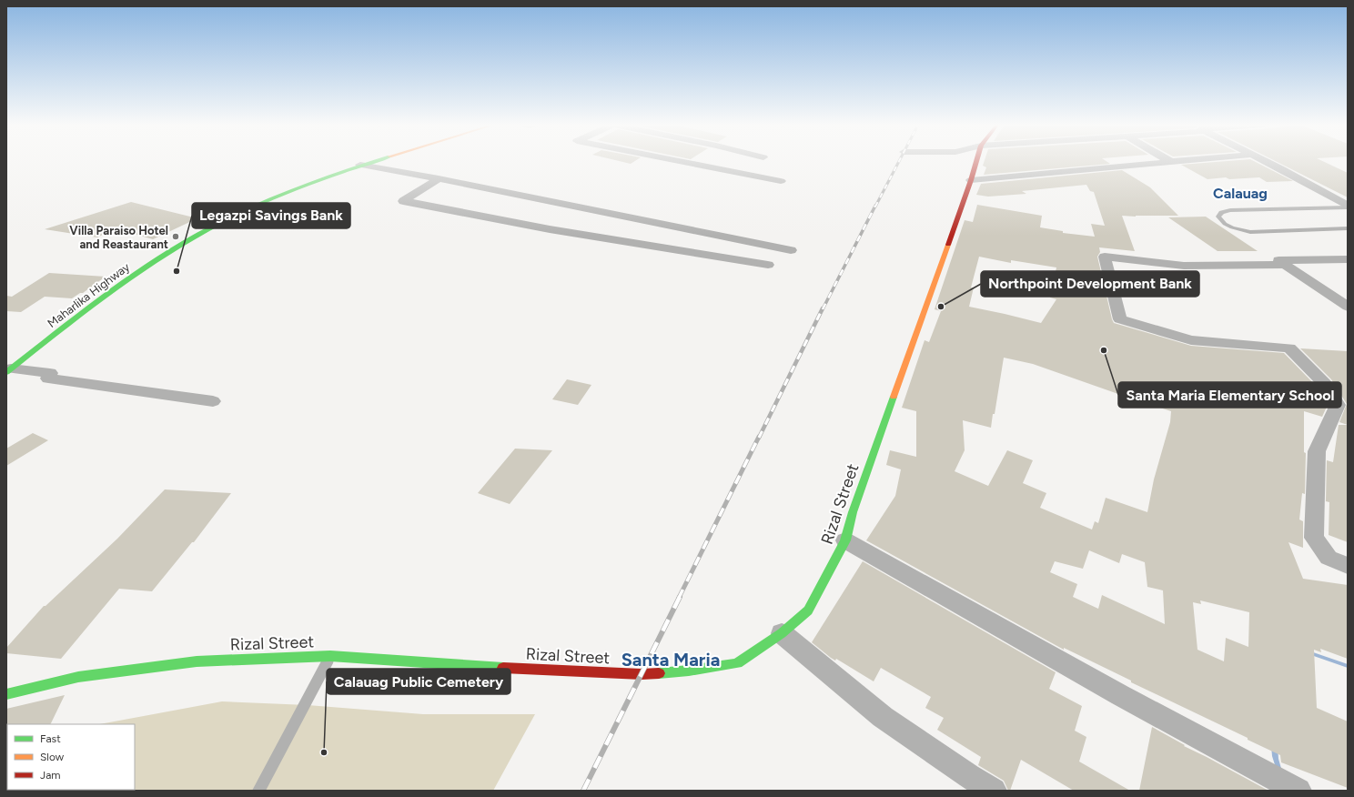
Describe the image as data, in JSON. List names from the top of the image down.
{
  "streets": {
    "main road": ["Maharlika Highway", "Rizal Street"]
  },
  "districts": ["Calauag", "Santa Maria"],
  "places": [
    "Villa Paraiso Hotel and Reastaurant",
    "Legazpi Savings Bank",
    "Northpoint Development Bank",
    "Santa Maria Elementary School",
    "Calauag Public Cemetery"
  ],
  "legend": ["Fast", "Slow", "Jam"]
}
